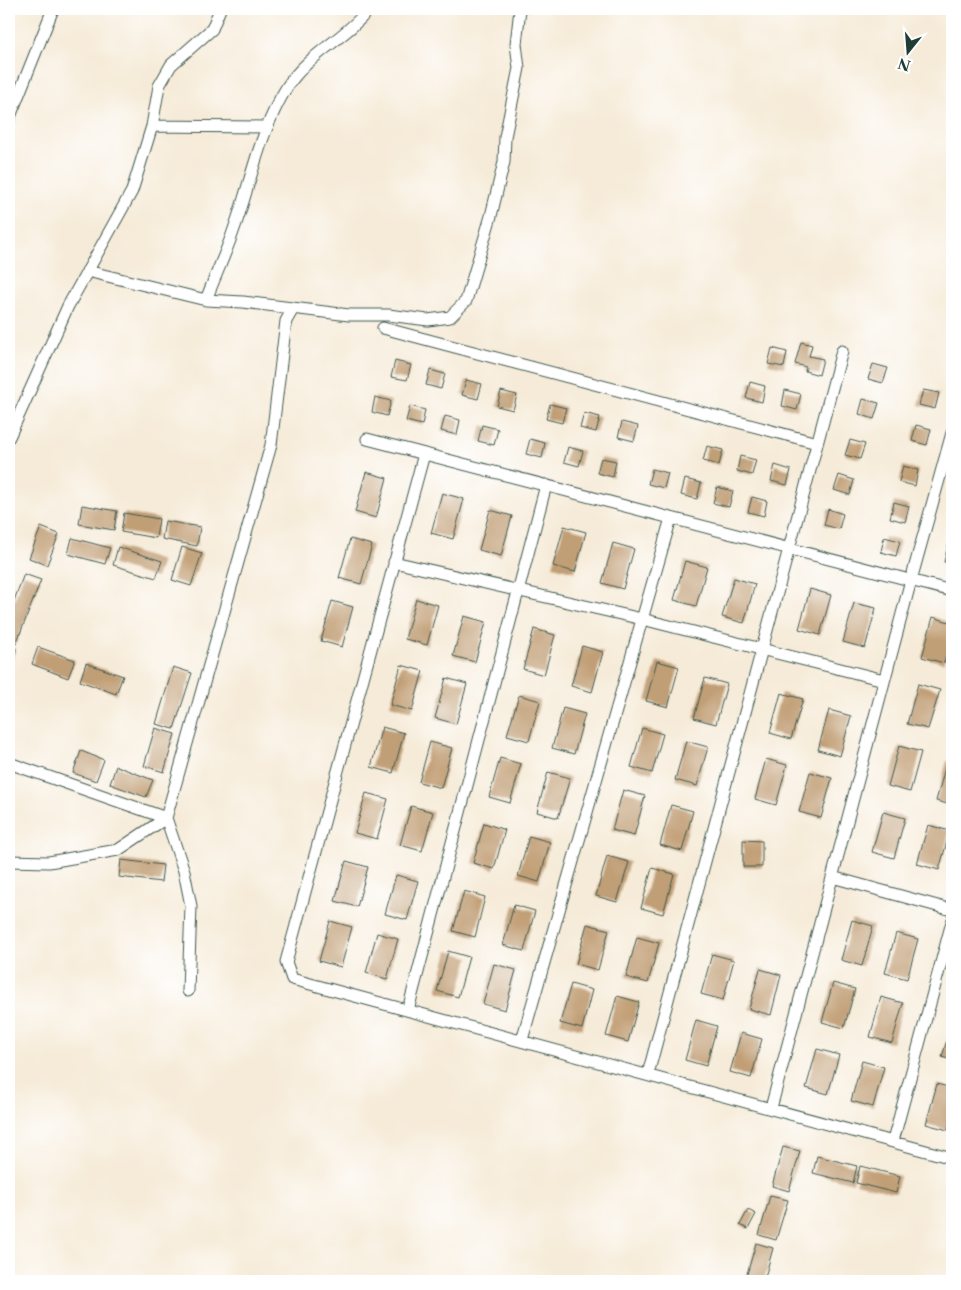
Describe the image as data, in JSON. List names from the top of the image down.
{
  "north": "bottom"
}
